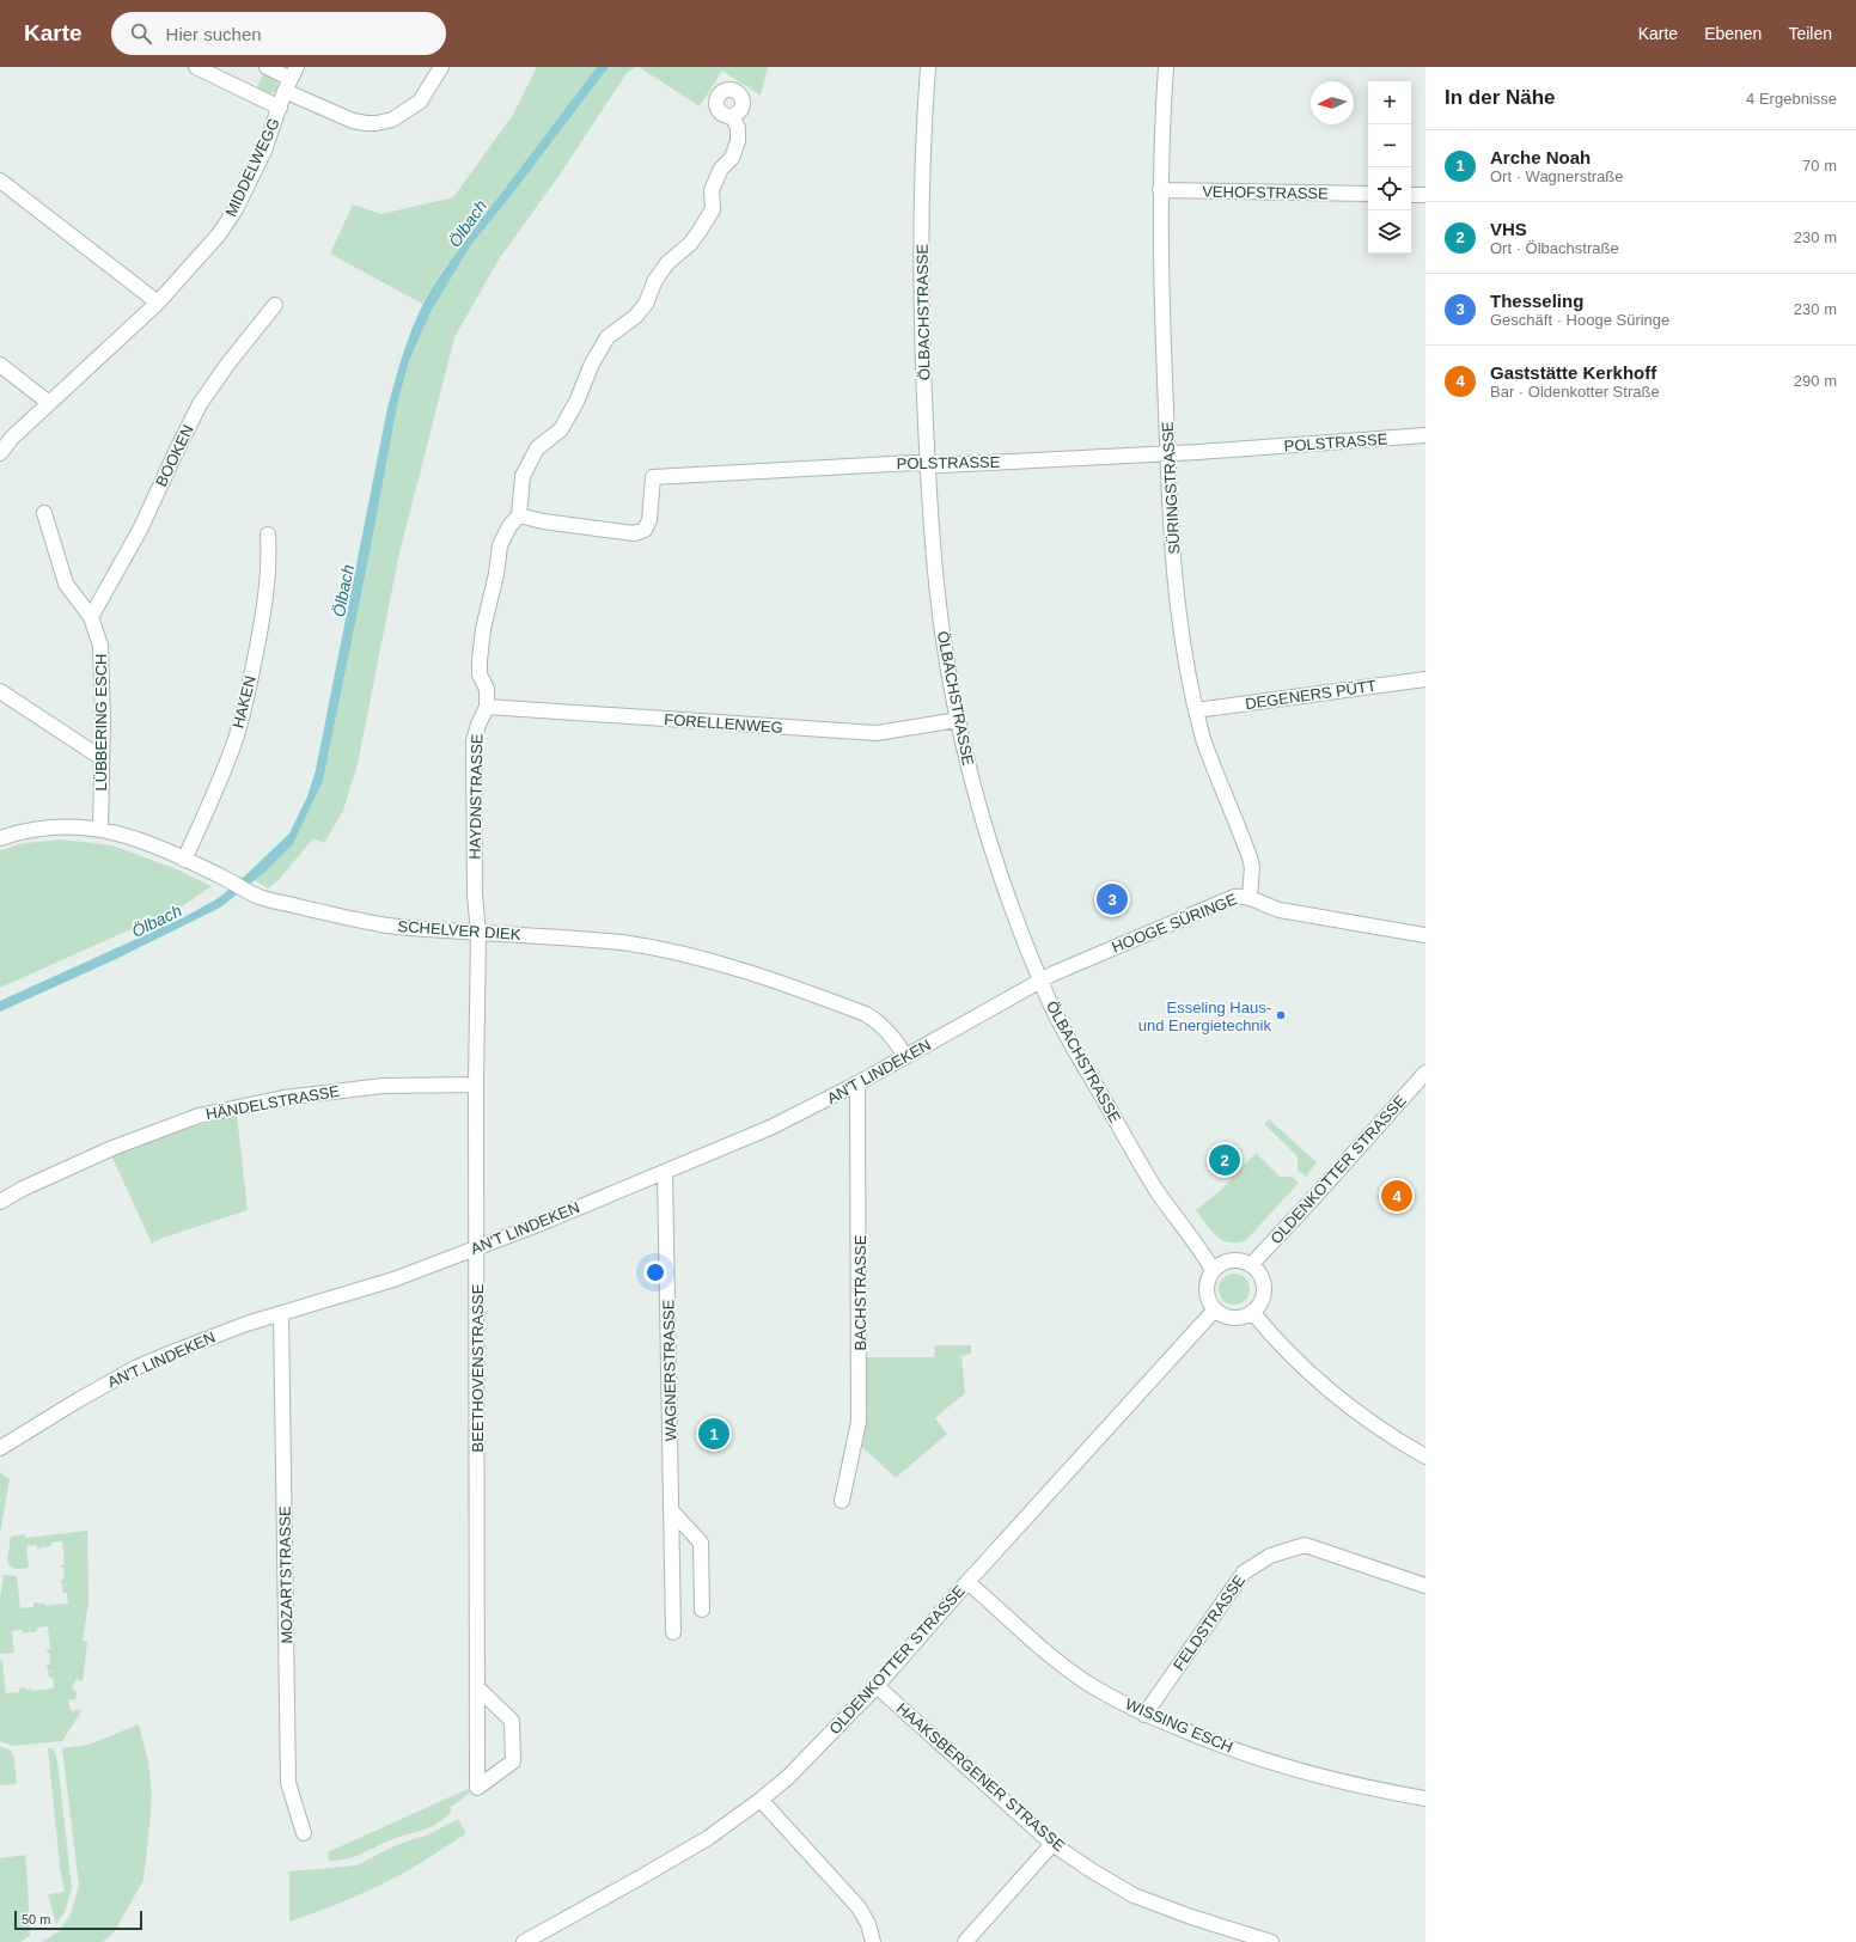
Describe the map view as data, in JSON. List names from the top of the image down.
{
  "streets": {
    "street": [
      "MIDDELWEGG",
      "VEHOFSTRASSE",
      "ÖLBACHSTRASSE",
      "POLSTRASSE",
      "BOOKEN",
      "SÜRINGSTRASSE",
      "DEGENERS PÜTT",
      "HAKEN",
      "LÜBBERING ESCH",
      "FORELLENWEG",
      "HAYDNSTRASSE",
      "HOOGE SÜRINGE",
      "SCHELVER DIEK",
      "AN'T LINDEKEN",
      "HÄNDELSTRASSE",
      "OLDENKOTTER STRASSE",
      "BACHSTRASSE",
      "BEETHOVENSTRASSE",
      "WAGNERSTRASSE",
      "MOZARTSTRASSE",
      "FELDSTRASSE",
      "WISSING ESCH",
      "HAAKSBERGENER STRASSE"
    ]
  },
  "crossings": [
    ["VEHOFSTRASSE", "SÜRINGSTRASSE"],
    ["ÖLBACHSTRASSE", "POLSTRASSE"],
    ["ÖLBACHSTRASSE", "FORELLENWEG"],
    ["ÖLBACHSTRASSE", "HOOGE SÜRINGE"],
    ["ÖLBACHSTRASSE", "AN'T LINDEKEN"],
    ["ÖLBACHSTRASSE", "OLDENKOTTER STRASSE"],
    ["POLSTRASSE", "SÜRINGSTRASSE"],
    ["BOOKEN", "LÜBBERING ESCH"],
    ["SÜRINGSTRASSE", "DEGENERS PÜTT"],
    ["SÜRINGSTRASSE", "HOOGE SÜRINGE"],
    ["HAKEN", "SCHELVER DIEK"],
    ["LÜBBERING ESCH", "SCHELVER DIEK"],
    ["FORELLENWEG", "HAYDNSTRASSE"],
    ["HAYDNSTRASSE", "SCHELVER DIEK"],
    ["HAYDNSTRASSE", "BEETHOVENSTRASSE"],
    ["HOOGE SÜRINGE", "AN'T LINDEKEN"],
    ["SCHELVER DIEK", "AN'T LINDEKEN"],
    ["SCHELVER DIEK", "BEETHOVENSTRASSE"],
    ["AN'T LINDEKEN", "BACHSTRASSE"],
    ["AN'T LINDEKEN", "BEETHOVENSTRASSE"],
    ["AN'T LINDEKEN", "WAGNERSTRASSE"],
    ["AN'T LINDEKEN", "MOZARTSTRASSE"],
    ["HÄNDELSTRASSE", "BEETHOVENSTRASSE"],
    ["OLDENKOTTER STRASSE", "WISSING ESCH"],
    ["OLDENKOTTER STRASSE", "HAAKSBERGENER STRASSE"],
    ["FELDSTRASSE", "WISSING ESCH"]
  ],
  "water": ["Ölbach"],
  "places": ["Esseling Haus- und Energietechnik"],
  "scale_bar": "50 m",
  "north": "left",
  "page": {
    "header": "Karte",
    "search": "Hier suchen",
    "nav": ["Karte", "Ebenen", "Teilen"],
    "heading": ["In der Nähe", "4 Ergebnisse"],
    "map_buttons": ["+", "−"],
    "list": [
      {
        "mark": "1",
        "name": "Arche Noah",
        "note": "Ort · Wagnerstraße",
        "value": "70 m"
      },
      {
        "mark": "2",
        "name": "VHS",
        "note": "Ort · Ölbachstraße",
        "value": "230 m"
      },
      {
        "mark": "3",
        "name": "Thesseling",
        "note": "Geschäft · Hooge Süringe",
        "value": "230 m"
      },
      {
        "mark": "4",
        "name": "Gaststätte Kerkhoff",
        "note": "Bar · Oldenkotter Straße",
        "value": "290 m"
      }
    ],
    "pins": [
      "3",
      "2",
      "4",
      "1"
    ],
    "scale": "50 m"
  }
}
